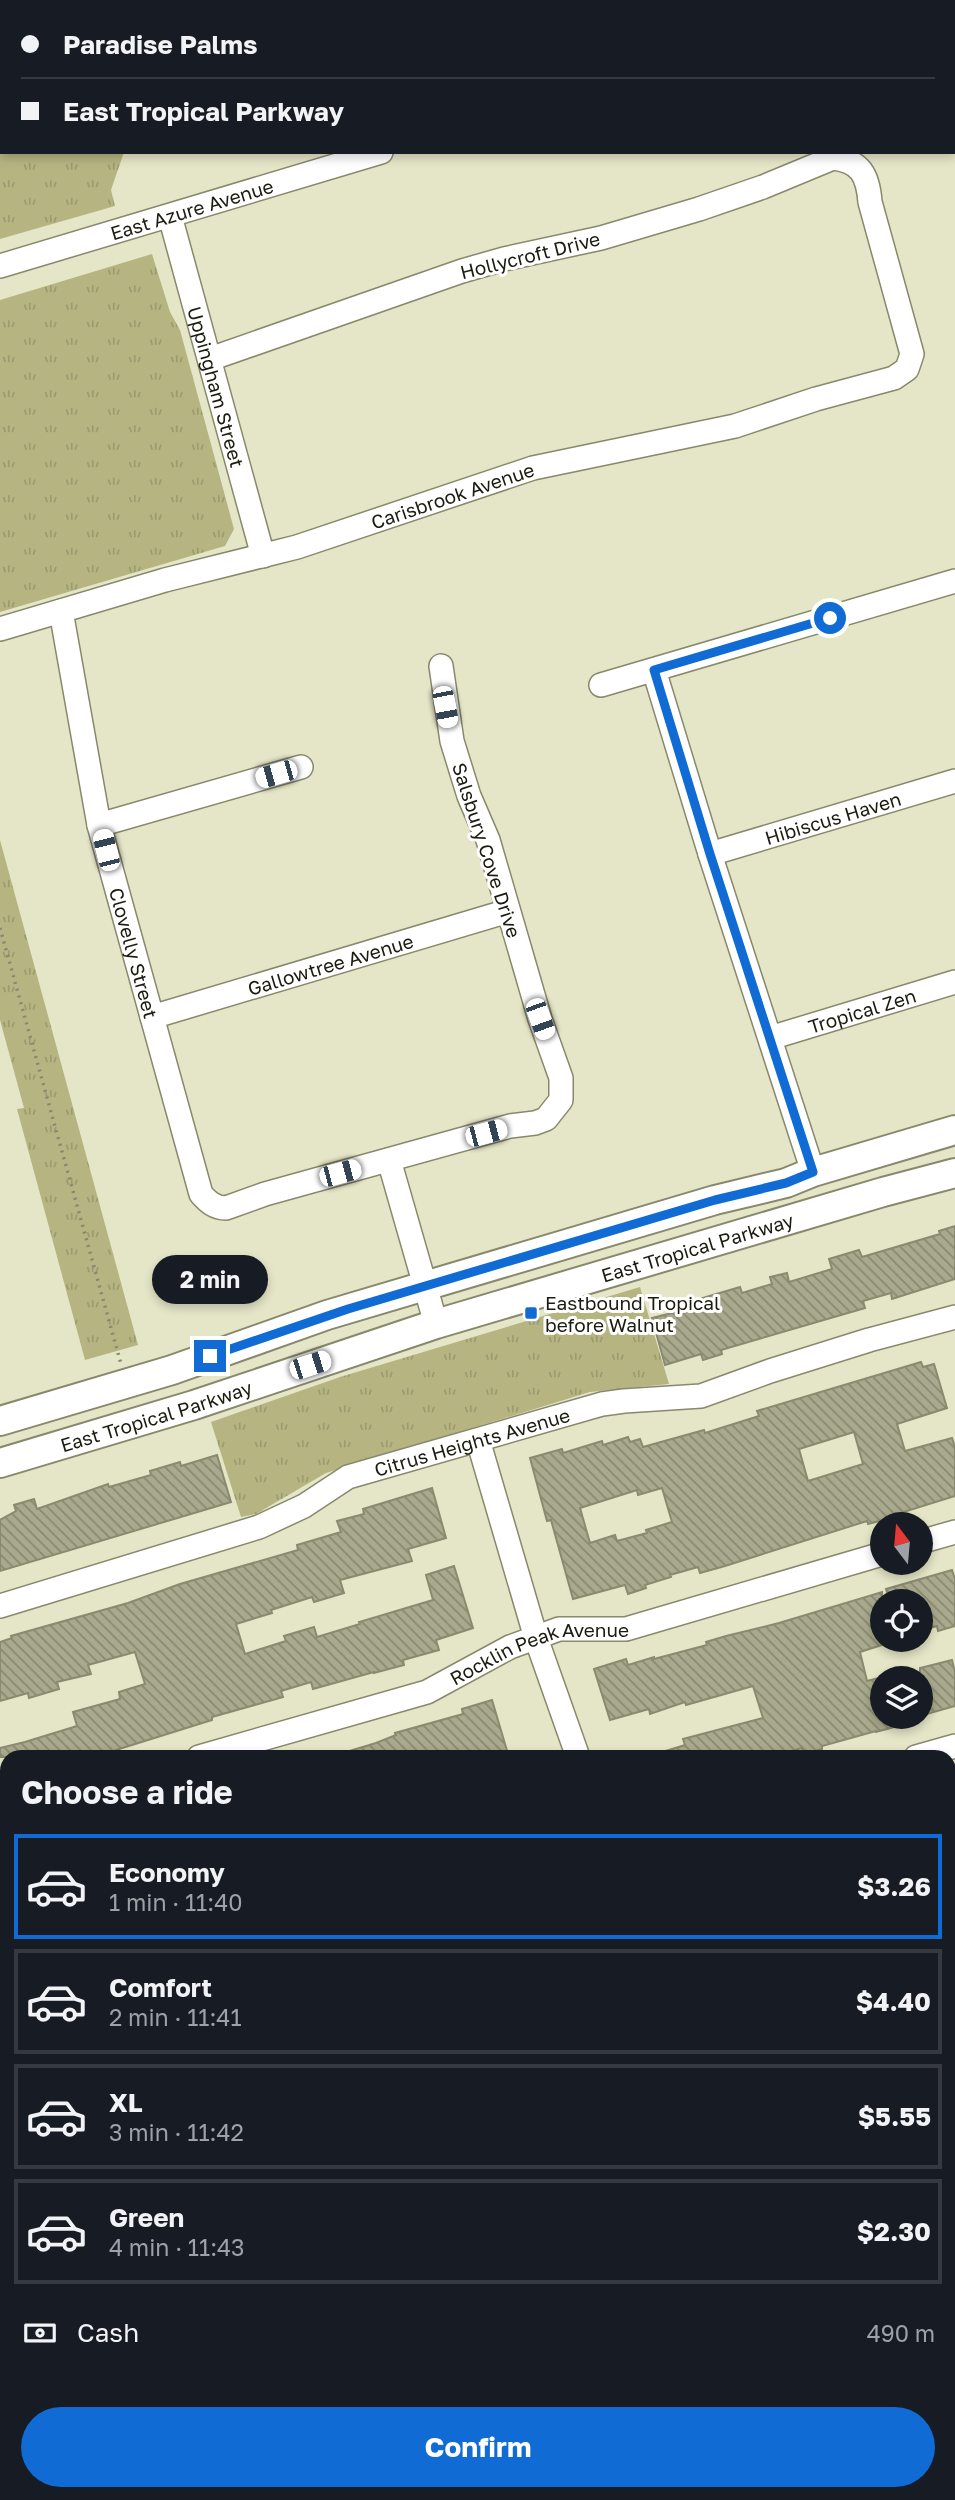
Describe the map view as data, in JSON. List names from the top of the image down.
{
  "streets": {
    "main road": ["East Tropical Parkway"],
    "street": [
      "East Azure Avenue",
      "Hollycroft Drive",
      "Uppingham Street",
      "Carisbrook Avenue",
      "Hibiscus Haven",
      "Salsbury Cove Drive",
      "Clovelly Street",
      "Gallowtree Avenue",
      "Tropical Zen",
      "Citrus Heights Avenue",
      "Rocklin Peak Avenue"
    ]
  },
  "crossings": [
    ["East Azure Avenue", "Uppingham Street"],
    ["Hollycroft Drive", "Uppingham Street"],
    ["Hollycroft Drive", "Carisbrook Avenue"],
    ["Uppingham Street", "Carisbrook Avenue"],
    ["Carisbrook Avenue", "Clovelly Street"],
    ["Salsbury Cove Drive", "Clovelly Street"],
    ["Salsbury Cove Drive", "Gallowtree Avenue"],
    ["Clovelly Street", "Gallowtree Avenue"]
  ],
  "places": {
    "transit": ["Eastbound Tropical before Walnut"]
  },
  "north": "top",
  "page": {
    "banner": ["Paradise Palms", "East Tropical Parkway"],
    "bubble": "2 min",
    "heading": "Choose a ride",
    "list": [
      {
        "name": "Economy",
        "note": "1 min · 11:40",
        "value": "$3.26"
      },
      {
        "name": "Comfort",
        "note": "2 min · 11:41",
        "value": "$4.40"
      },
      {
        "name": "XL",
        "note": "3 min · 11:42",
        "value": "$5.55"
      },
      {
        "name": "Green",
        "note": "4 min · 11:43",
        "value": "$2.30"
      }
    ],
    "pay": ["Cash", "490 m"],
    "buttons": "Confirm"
  }
}
